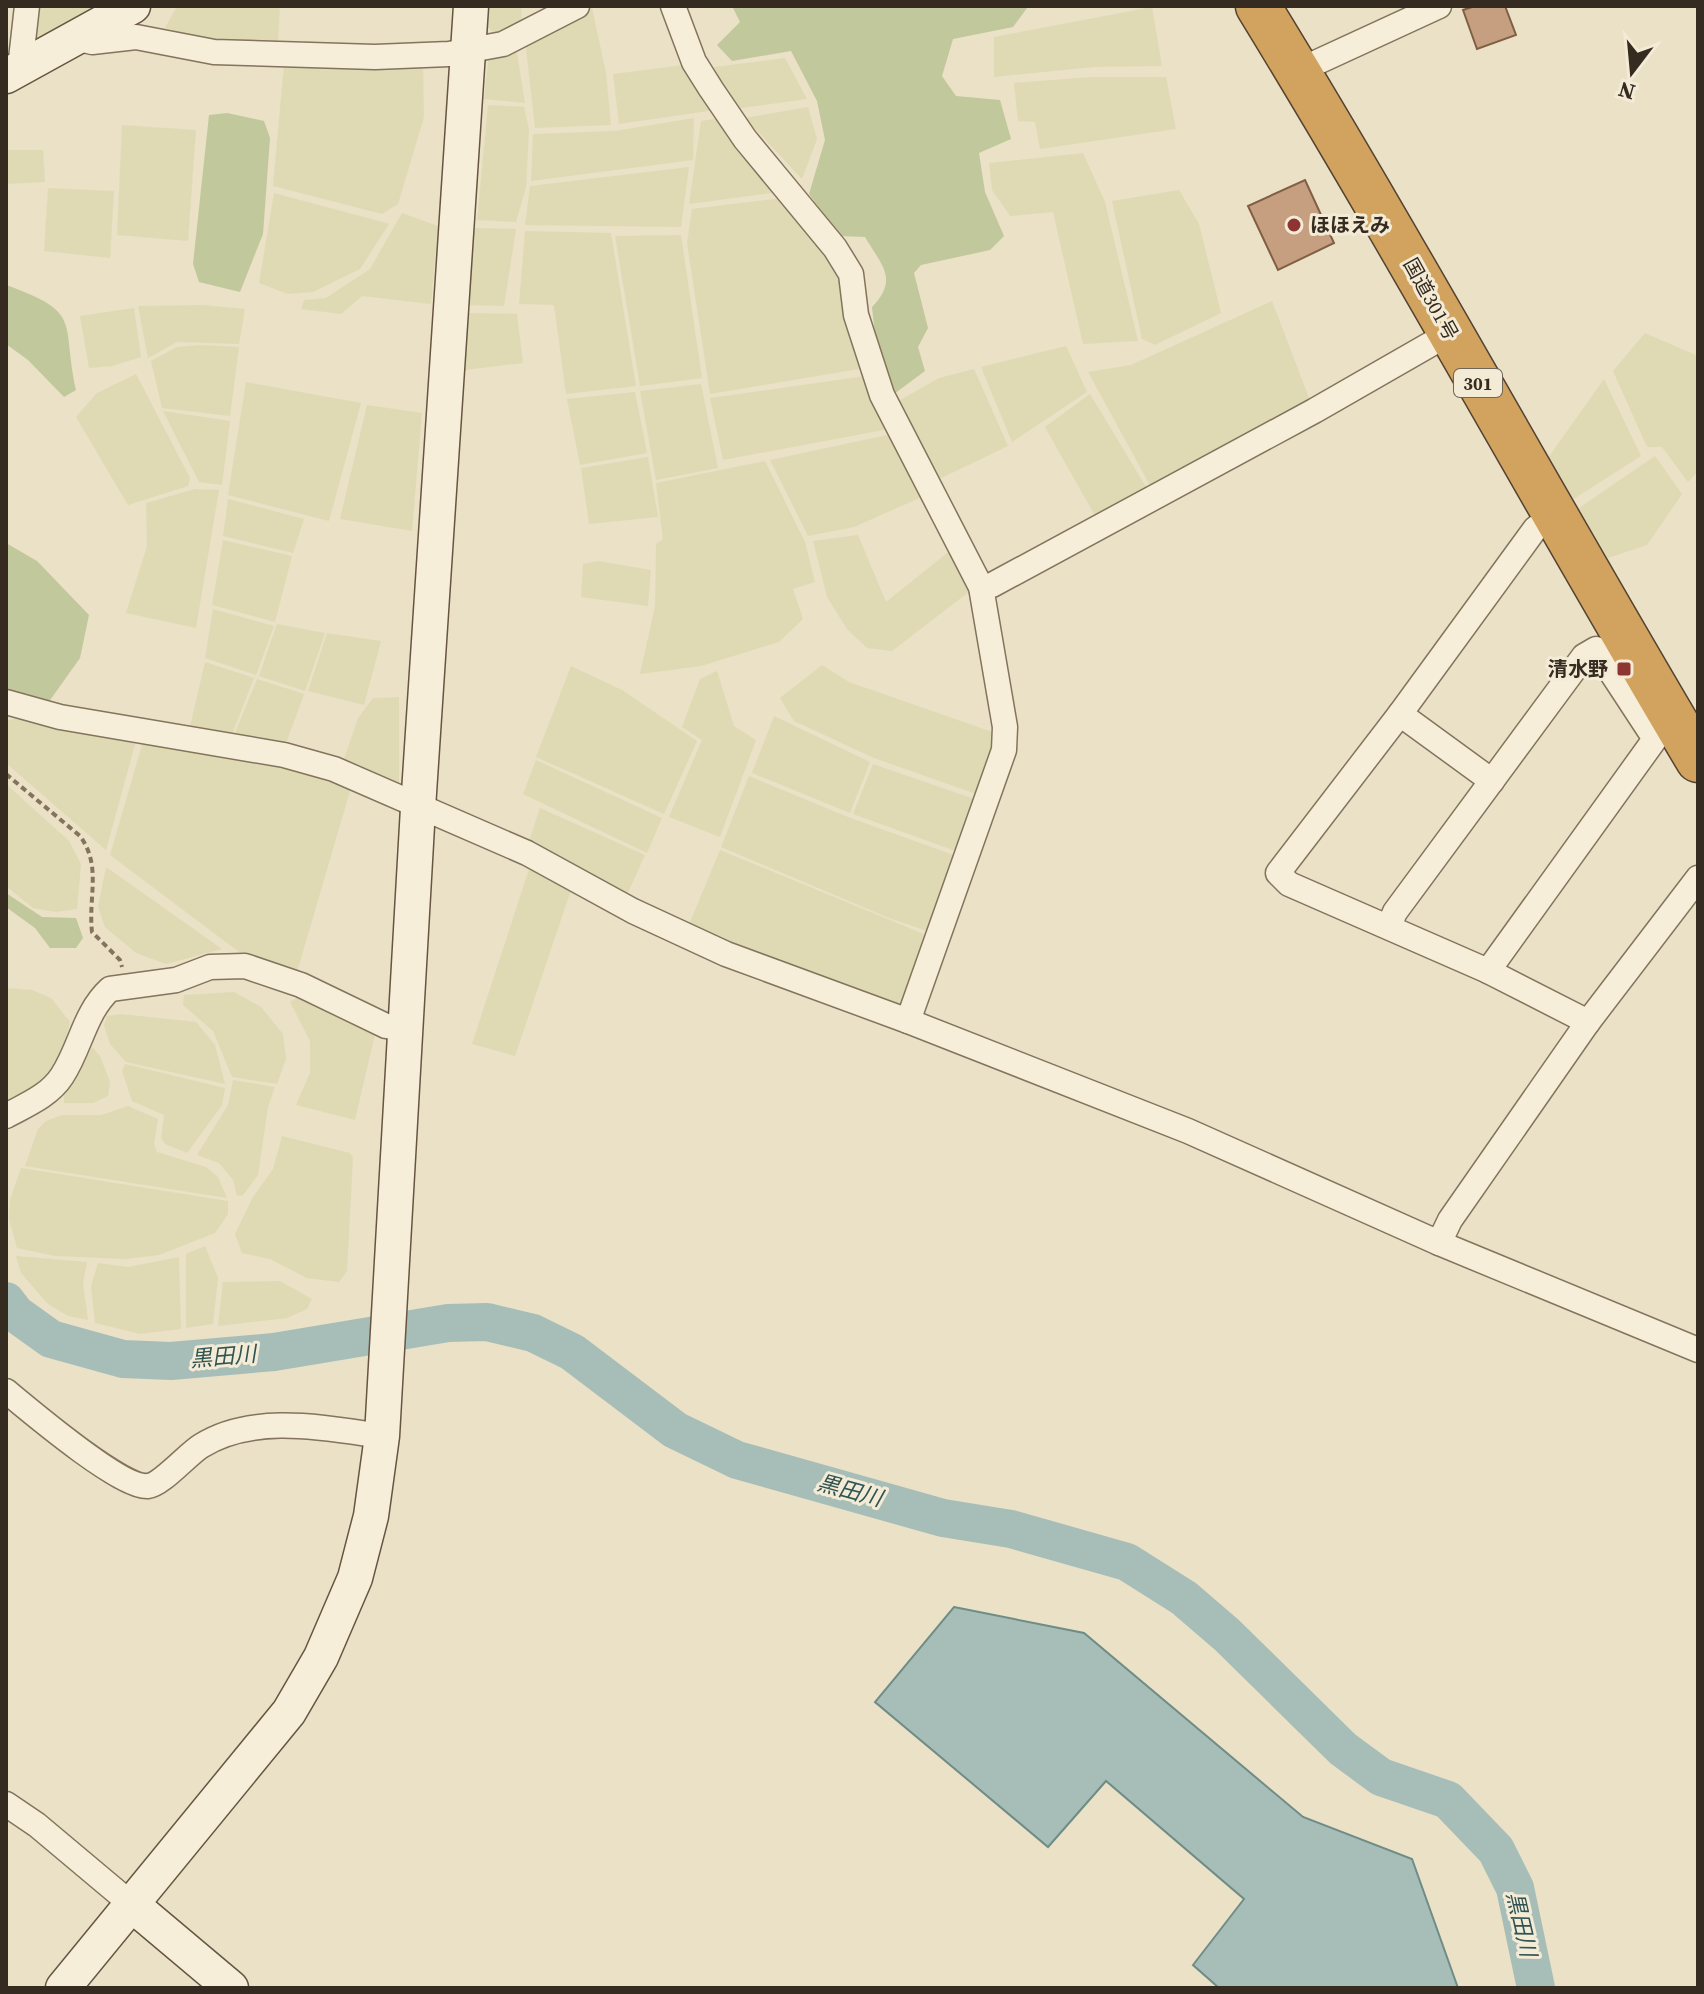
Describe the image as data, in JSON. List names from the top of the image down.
{
  "streets": {
    "highway": ["国道301号", "301"]
  },
  "water": ["黒田川"],
  "places": {
    "other": ["ほほえみ"],
    "transit": ["清水野"]
  },
  "north": "bottom"
}
